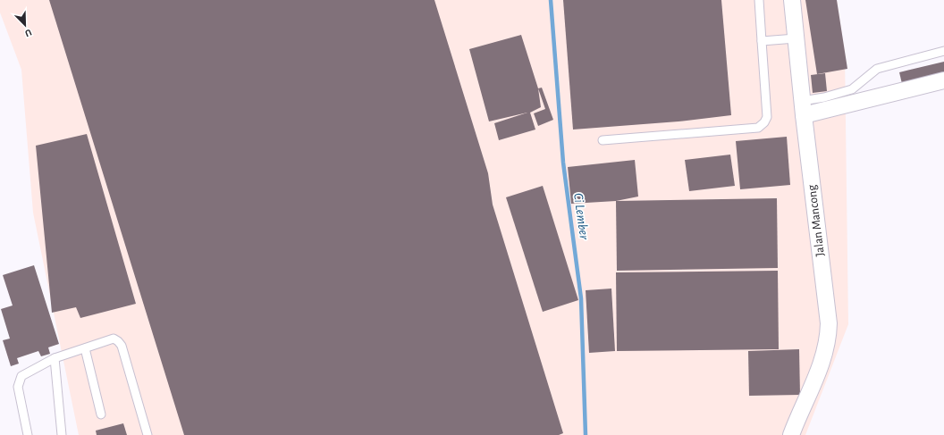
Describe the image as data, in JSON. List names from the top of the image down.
{
  "streets": {
    "street": ["Jalan Mancong"]
  },
  "water": ["Ci Lember"],
  "north": "bottom right"
}
